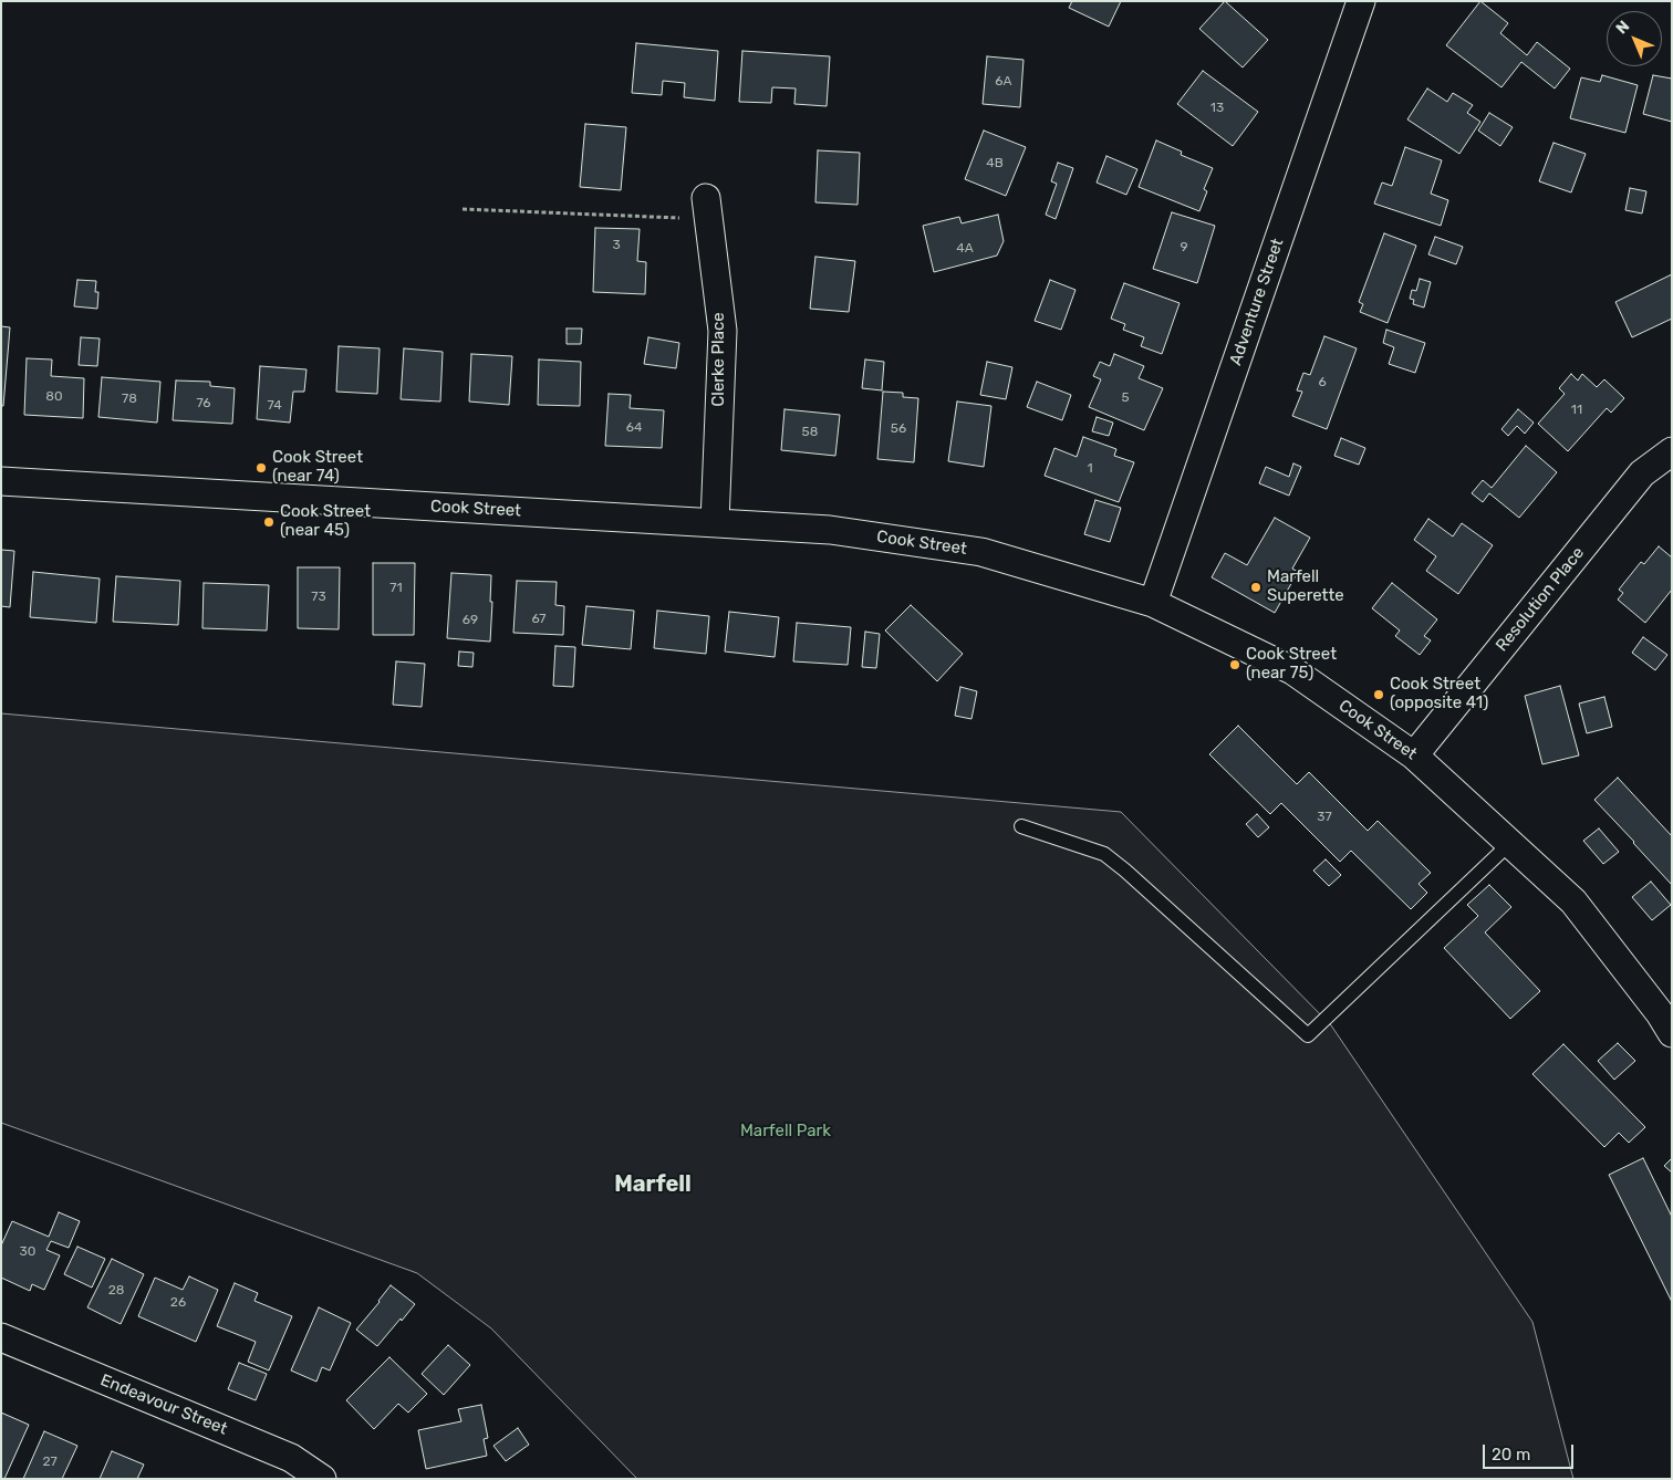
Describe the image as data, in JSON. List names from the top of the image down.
{
  "streets": {
    "street": [
      "Adventure Street",
      "Clerke Place",
      "Cook Street",
      "Resolution Place",
      "Endeavour Street"
    ]
  },
  "crossings": [
    ["Adventure Street", "Cook Street"],
    ["Clerke Place", "Cook Street"],
    ["Cook Street", "Resolution Place"]
  ],
  "districts": ["Marfell"],
  "parks": ["Marfell Park"],
  "places": [
    "Cook Street (near 74)",
    "Cook Street (near 45)",
    "Marfell Superette",
    "Cook Street (near 75)",
    "Cook Street (opposite 41)"
  ],
  "house_numbers": [
    "6A",
    "13",
    "4B",
    "3",
    "9",
    "4A",
    "6",
    "80",
    "5",
    "78",
    "76",
    "74",
    "11",
    "64",
    "56",
    "58",
    "1",
    "71",
    "73",
    "67",
    "69",
    "37",
    "30",
    "28",
    "26",
    "27"
  ],
  "scale_bar": "20 m",
  "north": "top left"
}
